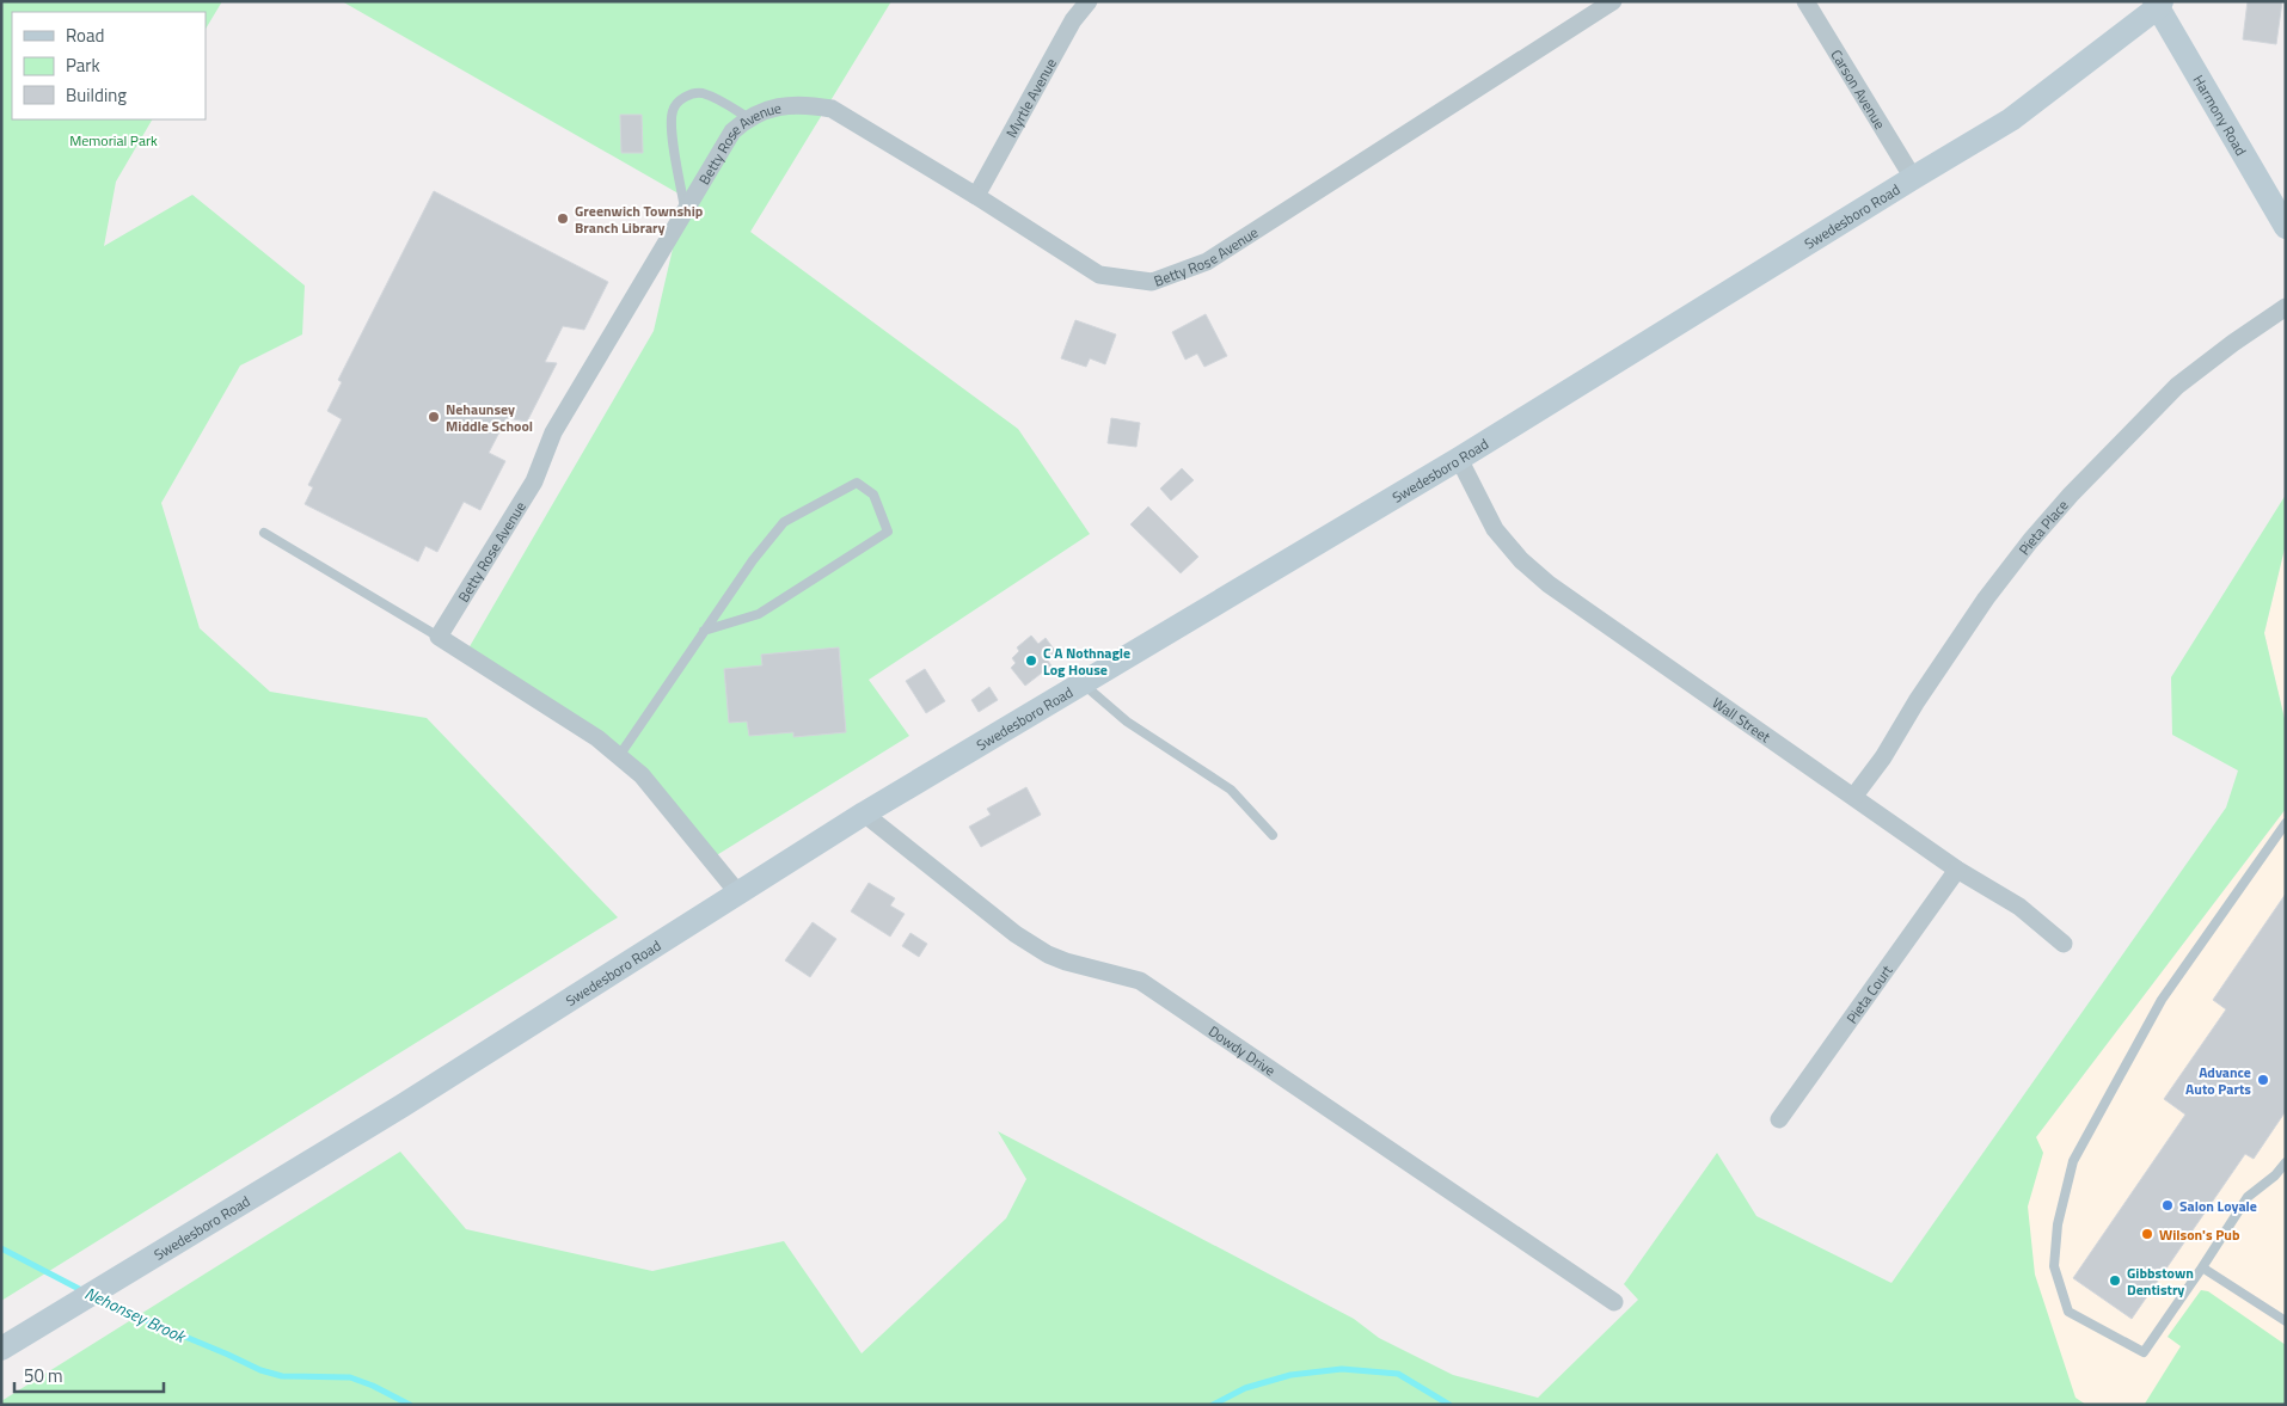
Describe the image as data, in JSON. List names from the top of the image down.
{
  "streets": {
    "main road": ["Harmony Road", "Swedesboro Road"],
    "street": [
      "Carson Avenue",
      "Myrtle Avenue",
      "Betty Rose Avenue",
      "Pieta Place",
      "Wall Street",
      "Pieta Court",
      "Dowdy Drive"
    ]
  },
  "crossings": [
    ["Carson Avenue", "Swedesboro Road"],
    ["Myrtle Avenue", "Betty Rose Avenue"],
    ["Harmony Road", "Swedesboro Road"],
    ["Swedesboro Road", "Wall Street"],
    ["Swedesboro Road", "Dowdy Drive"],
    ["Pieta Place", "Wall Street"],
    ["Wall Street", "Pieta Court"]
  ],
  "water": ["Nehonsey Brook"],
  "parks": ["Memorial Park"],
  "places": [
    "Greenwich Township Branch Library",
    "Nehaunsey Middle School",
    "C A Nothnagle Log House",
    "Advance Auto Parts",
    "Salon Loyale",
    "Wilson's Pub",
    "Gibbstown Dentistry"
  ],
  "legend": ["Road", "Park", "Building"],
  "scale_bar": "50 m"
}
